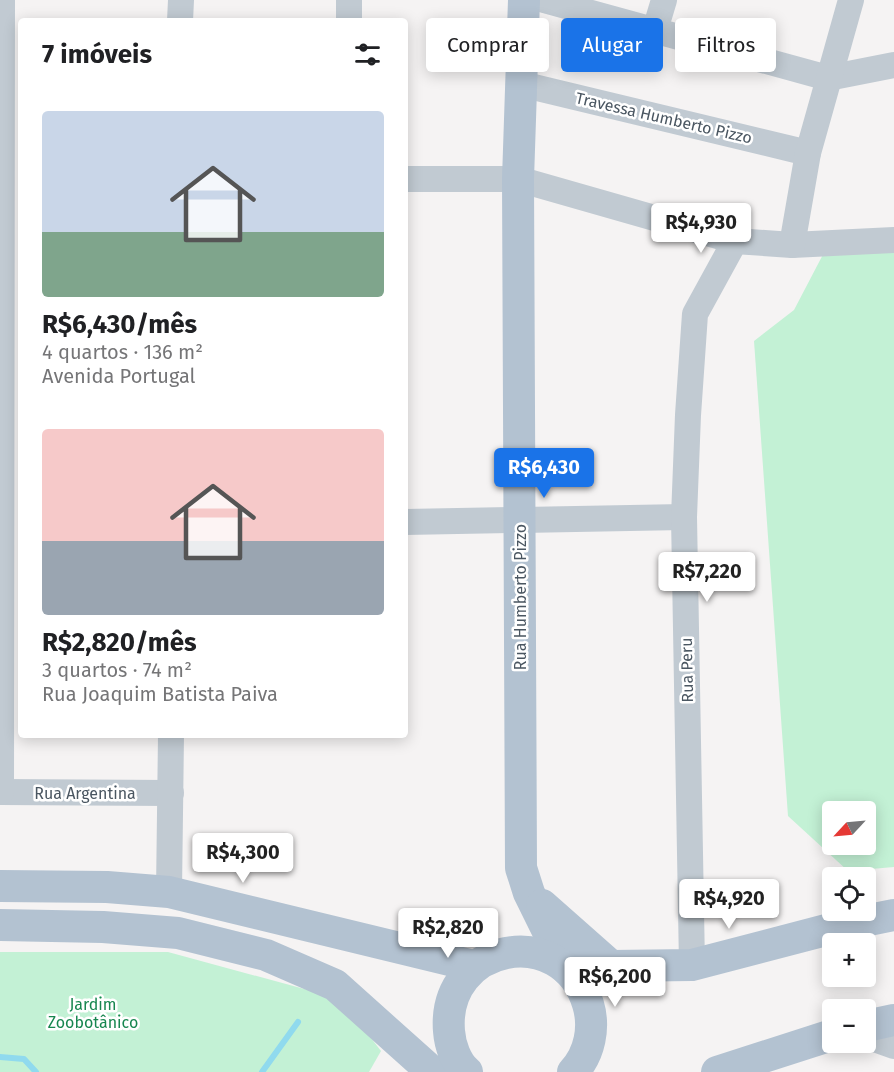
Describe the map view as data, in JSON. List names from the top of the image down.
{
  "streets": {
    "main road": ["Rua Humberto Pizzo"],
    "street": ["Travessa Humberto Pizzo", "Rua Peru", "Rua Argentina"]
  },
  "crossings": [
    ["Travessa Humberto Pizzo", "Rua Humberto Pizzo"]
  ],
  "parks": ["Jardim Zoobotânico"],
  "north": "bottom left",
  "page": {
    "chip": ["Comprar", "Alugar", "Filtros"],
    "heading": "7 imóveis",
    "list": [
      {
        "name": "R$6,430/mês",
        "note": "4 quartos · 136 m² · Avenida Portugal"
      },
      {
        "name": "R$2,820/mês",
        "note": "3 quartos · 74 m² · Rua Joaquim Batista Paiva"
      }
    ],
    "price": [
      "R$4,930",
      "R$6,430",
      "R$7,220",
      "R$4,300",
      "R$4,920",
      "R$2,820",
      "R$6,200"
    ],
    "map_buttons": ["+", "−"]
  }
}
